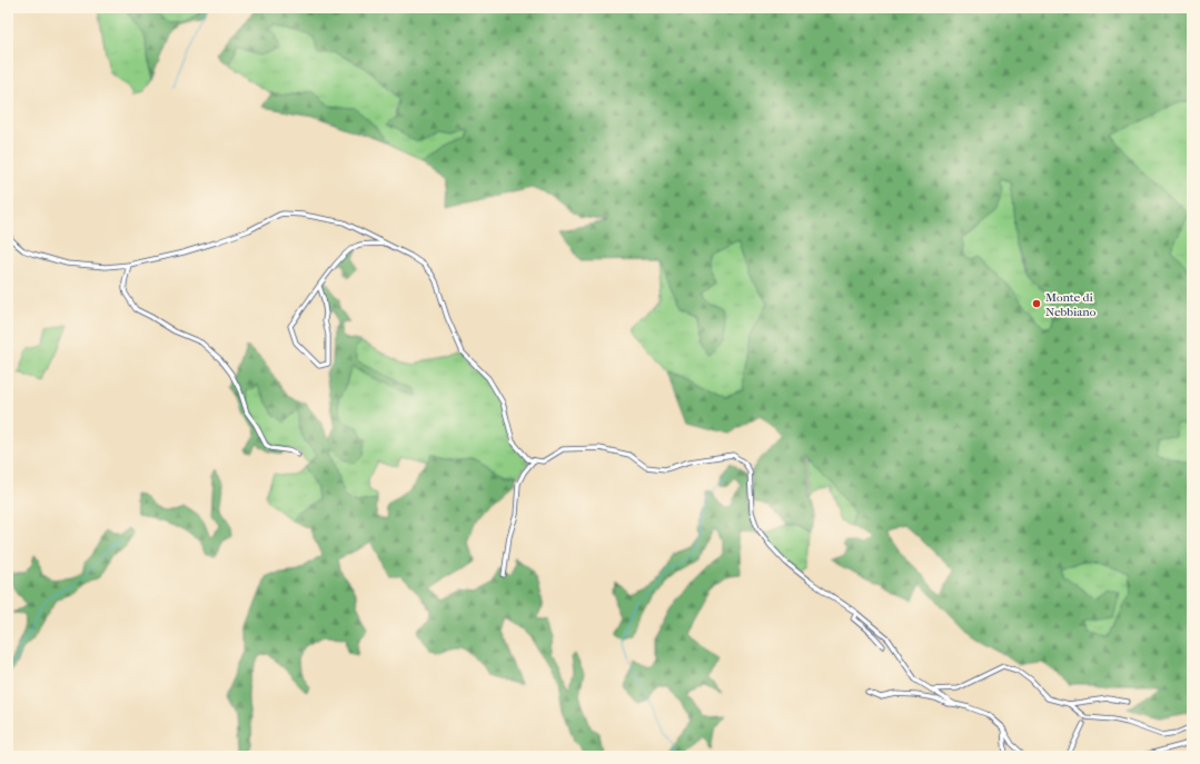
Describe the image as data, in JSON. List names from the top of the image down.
{
  "places": ["Monte di Nebbiano"]
}
